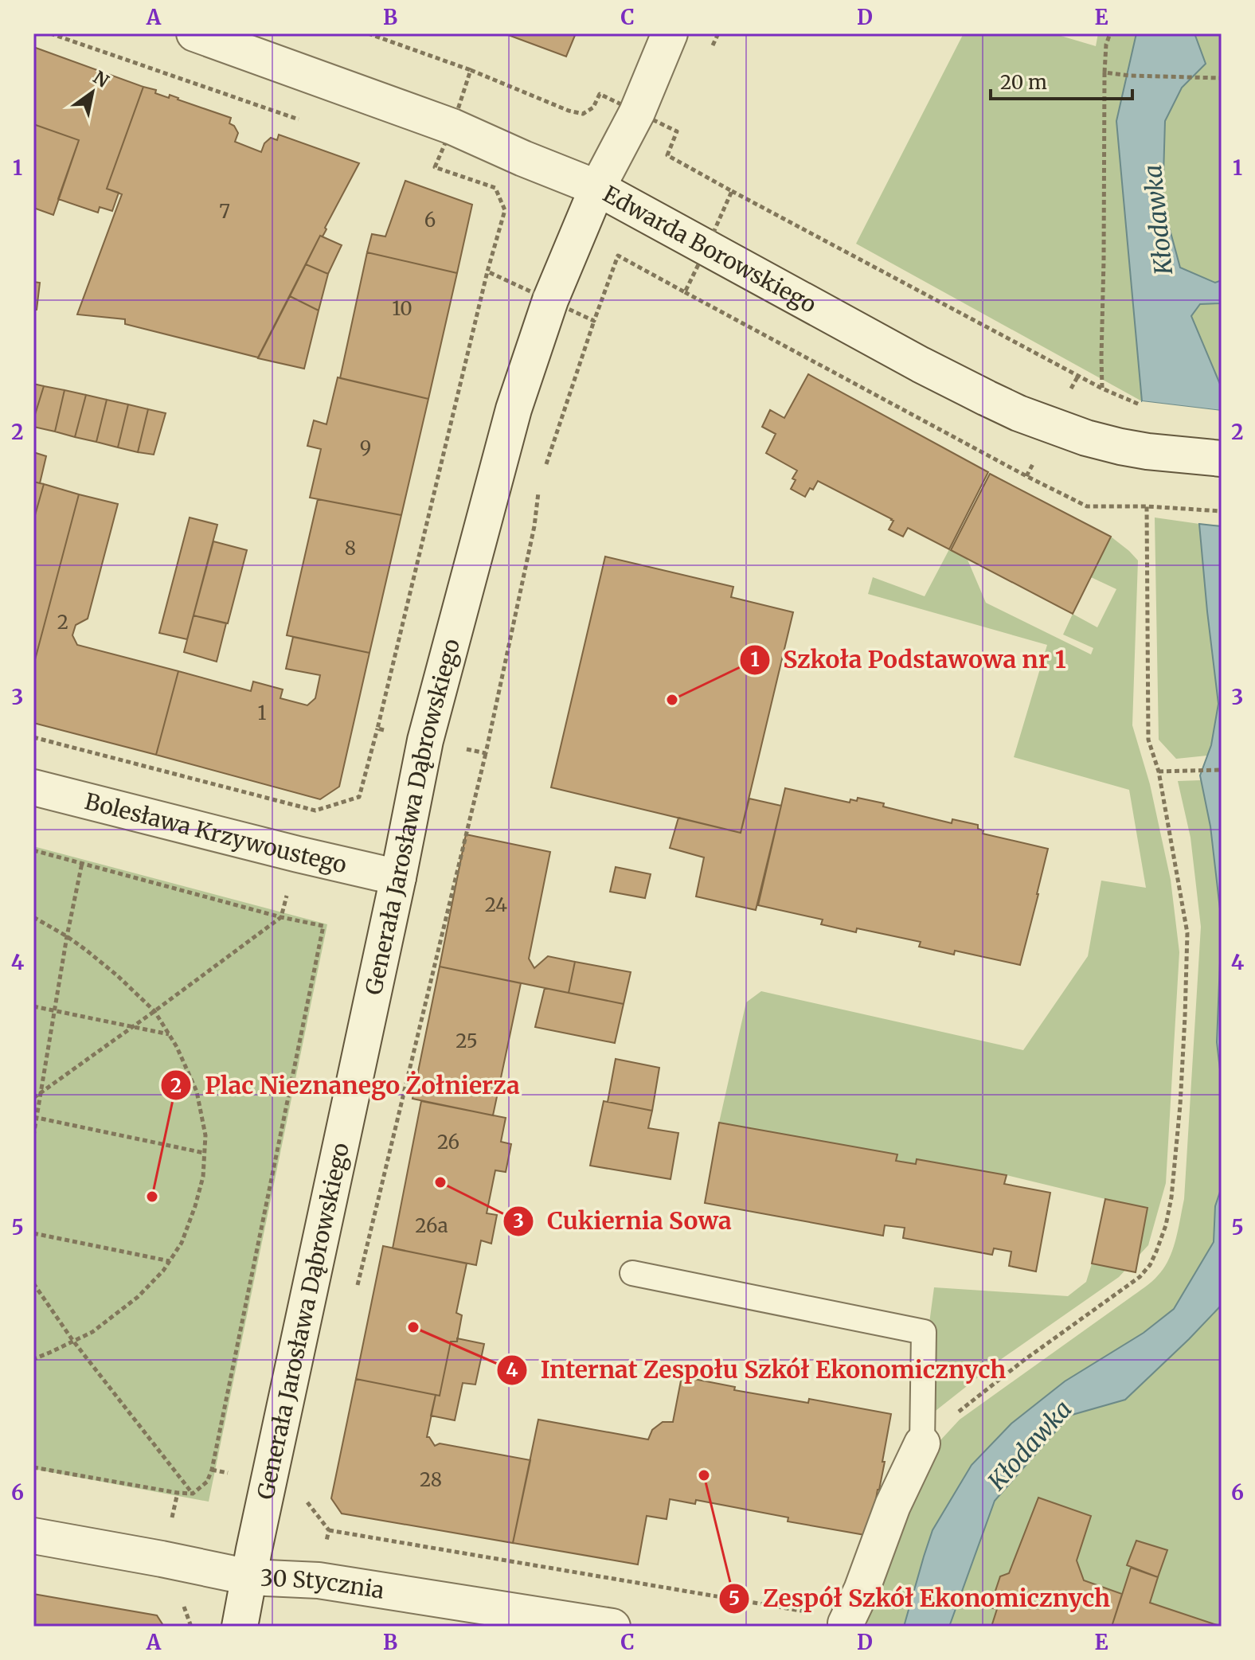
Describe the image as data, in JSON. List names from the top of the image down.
{
  "streets": {
    "main road": [
      "Edwarda Borowskiego",
      "Generała Jarosława Dąbrowskiego",
      "Bolesława Krzywoustego",
      "30 Stycznia"
    ]
  },
  "crossings": [
    ["Edwarda Borowskiego", "Generała Jarosława Dąbrowskiego"],
    ["Generała Jarosława Dąbrowskiego", "Bolesława Krzywoustego"],
    ["Generała Jarosława Dąbrowskiego", "30 Stycznia"]
  ],
  "water": ["Kłodawka"],
  "places": [
    "Szkoła Podstawowa nr 1",
    "Cukiernia Sowa",
    "Plac Nieznanego Żołnierza",
    "Internat Zespołu Szkół Ekonomicznych",
    "Zespół Szkół Ekonomicznych"
  ],
  "house_numbers": [
    "7",
    "6",
    "10",
    "9",
    "8",
    "2",
    "1",
    "24",
    "25",
    "26",
    "26a",
    "28"
  ],
  "scale_bar": "20 m",
  "north": "top right",
  "grid": {
    "columns": [
      "A",
      "B",
      "C",
      "D",
      "E"
    ],
    "rows": [
      "1",
      "2",
      "3",
      "4",
      "5",
      "6"
    ]
  }
}
